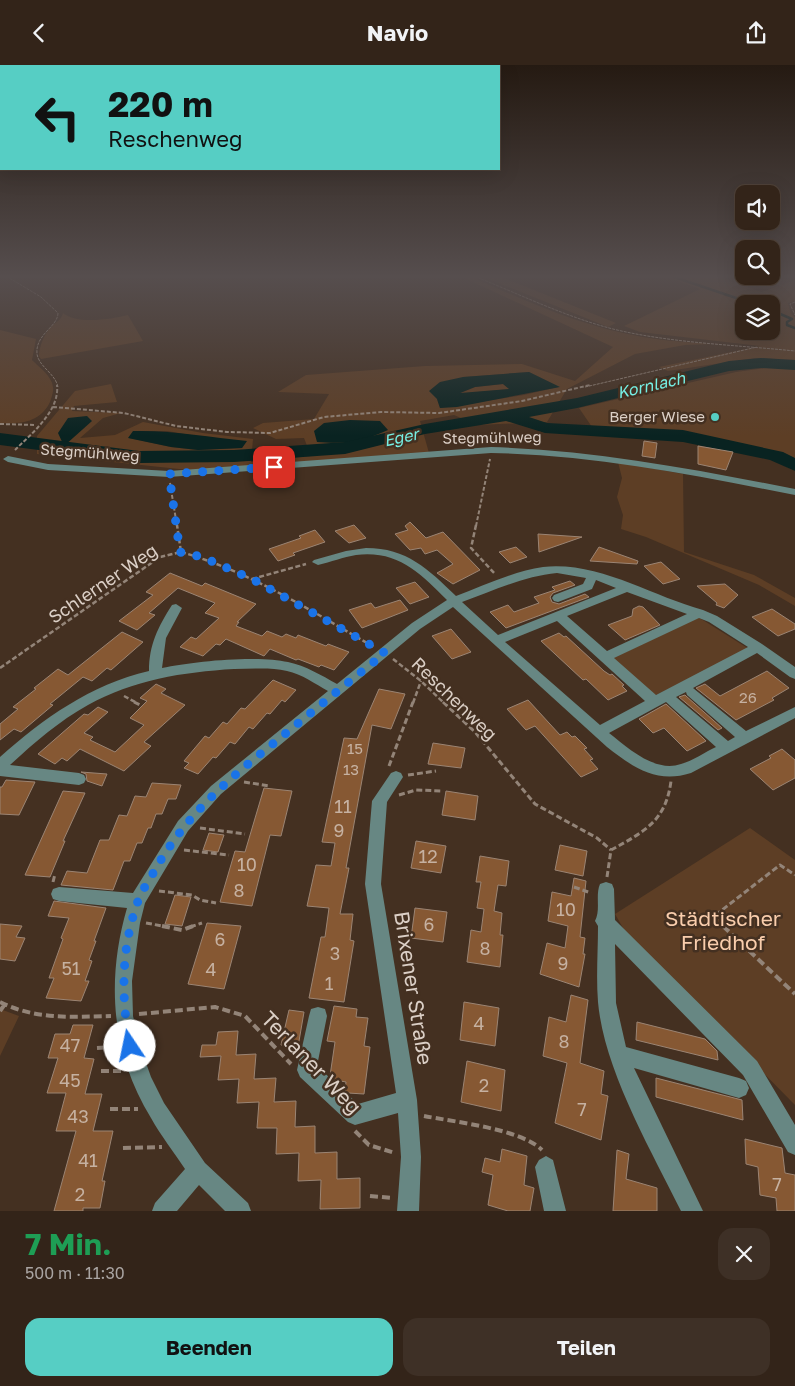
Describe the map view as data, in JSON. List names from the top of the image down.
{
  "streets": {
    "street": ["Stegmühlweg", "Brixener Straße"],
    "path": ["Schlerner Weg", "Reschenweg", "Terlaner Weg"]
  },
  "crossings": [
    ["Stegmühlweg", "Schlerner Weg"],
    ["Schlerner Weg", "Reschenweg"],
    ["Brixener Straße", "Terlaner Weg"]
  ],
  "water": ["Kornlach", "Eger"],
  "parks": ["Städtischer Friedhof"],
  "places": ["Berger Wiese"],
  "house_numbers": [
    "26",
    "15",
    "13",
    "11",
    "9",
    "12",
    "10",
    "8",
    "10",
    "6",
    "6",
    "8",
    "3",
    "9",
    "51",
    "4",
    "1",
    "4",
    "8",
    "47",
    "45",
    "2",
    "7",
    "43",
    "41",
    "7",
    "2"
  ],
  "page": {
    "header": "Navio",
    "turn": ["220 m", "Reschenweg"],
    "heading": ["7 Min.", "500 m · 11:30"],
    "buttons": ["Beenden", "Teilen"]
  }
}
